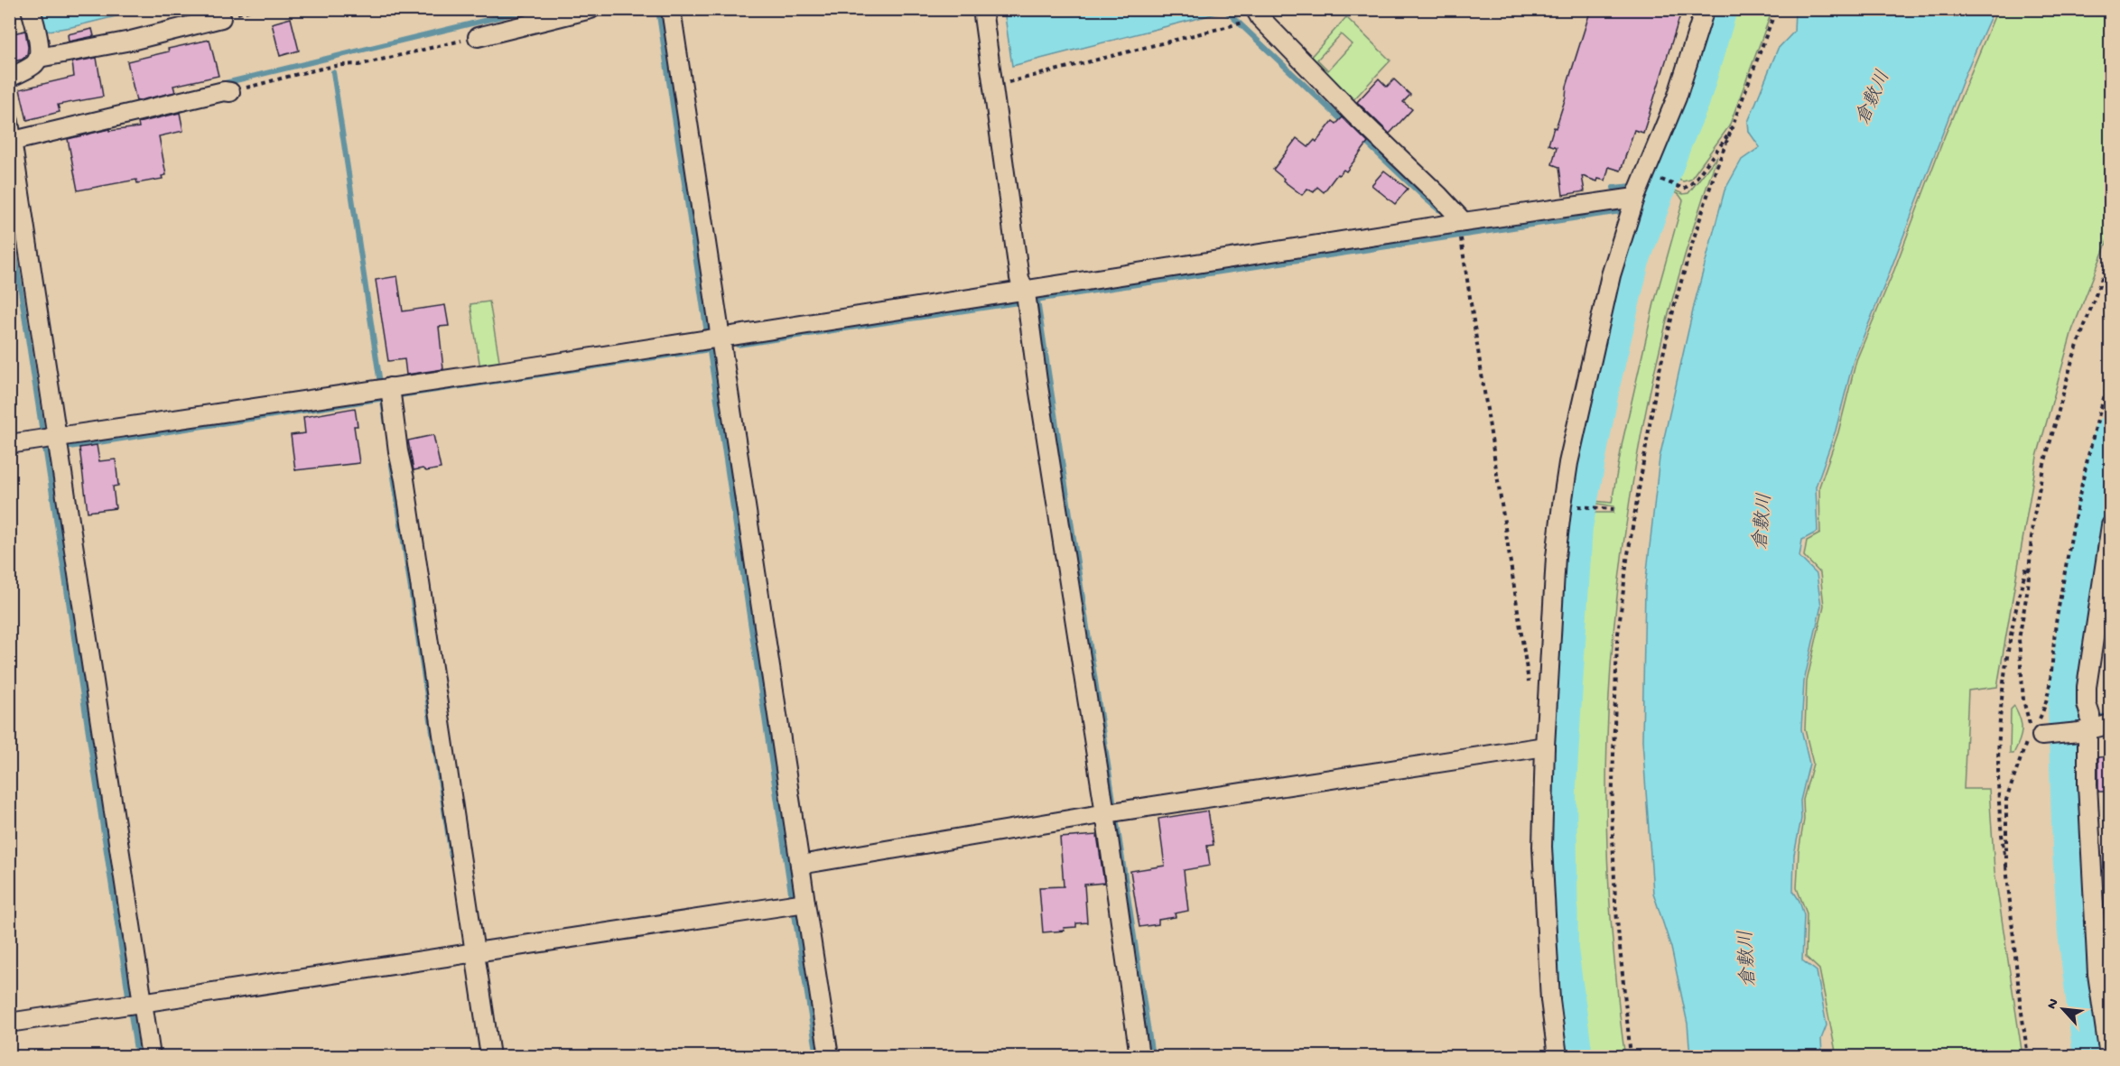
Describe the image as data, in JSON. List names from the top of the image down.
{
  "water": ["倉敷川"],
  "north": "top left"
}
